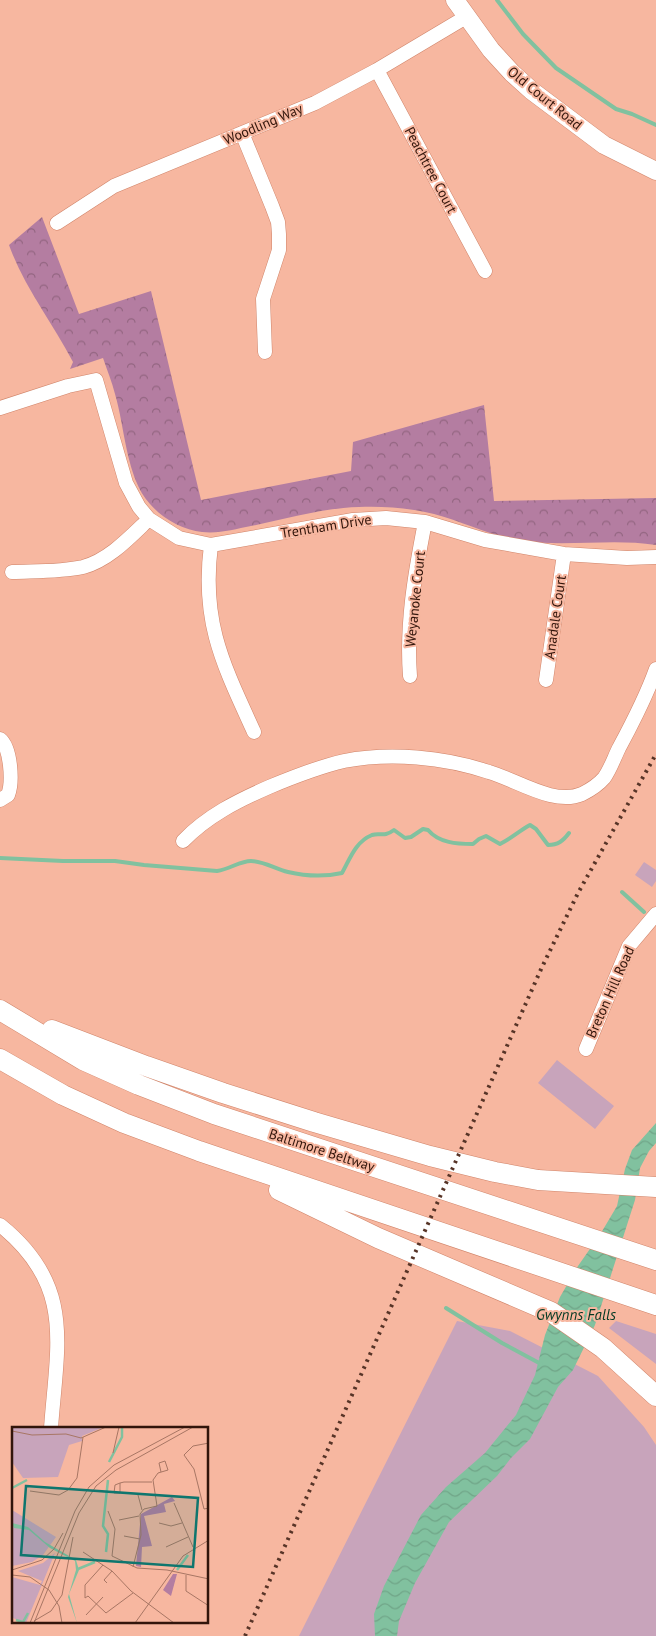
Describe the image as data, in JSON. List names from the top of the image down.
{
  "streets": {
    "highway": ["Baltimore Beltway"],
    "main road": ["Old Court Road"],
    "street": [
      "Woodling Way",
      "Peachtree Court",
      "Trentham Drive",
      "Weyanoke Court",
      "Anadale Court",
      "Breton Hill Road"
    ]
  },
  "crossings": [
    ["Old Court Road", "Woodling Way"],
    ["Woodling Way", "Peachtree Court"],
    ["Trentham Drive", "Weyanoke Court"],
    ["Trentham Drive", "Anadale Court"]
  ],
  "water": ["Gwynns Falls"]
}
